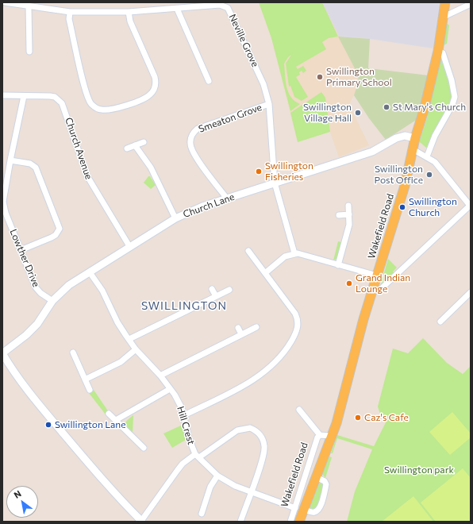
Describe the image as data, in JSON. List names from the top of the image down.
{
  "streets": {
    "main road": ["Wakefield Road"],
    "street": [
      "Neville Grove",
      "Smeaton Grove",
      "Church Avenue",
      "Church Lane",
      "Lowther Drive",
      "Hill Crest"
    ]
  },
  "crossings": [
    ["Neville Grove", "Smeaton Grove"],
    ["Neville Grove", "Church Lane"],
    ["Smeaton Grove", "Church Lane"],
    ["Church Avenue", "Church Lane"],
    ["Church Avenue", "Lowther Drive"],
    ["Church Lane", "Wakefield Road"],
    ["Church Lane", "Lowther Drive"],
    ["Church Lane", "Hill Crest"],
    ["Wakefield Road", "Hill Crest"]
  ],
  "districts": ["SWILLINGTON"],
  "parks": ["Swillington park"],
  "places": [
    "Swillington Primary School",
    "St Mary's Church",
    "Swillington Village Hall",
    "Swillington Fisheries",
    "Swillington Post Office",
    "Swillington Church",
    "Grand Indian Lounge",
    "Caz's Cafe",
    "Swillington Lane"
  ],
  "north": "top left"
}
